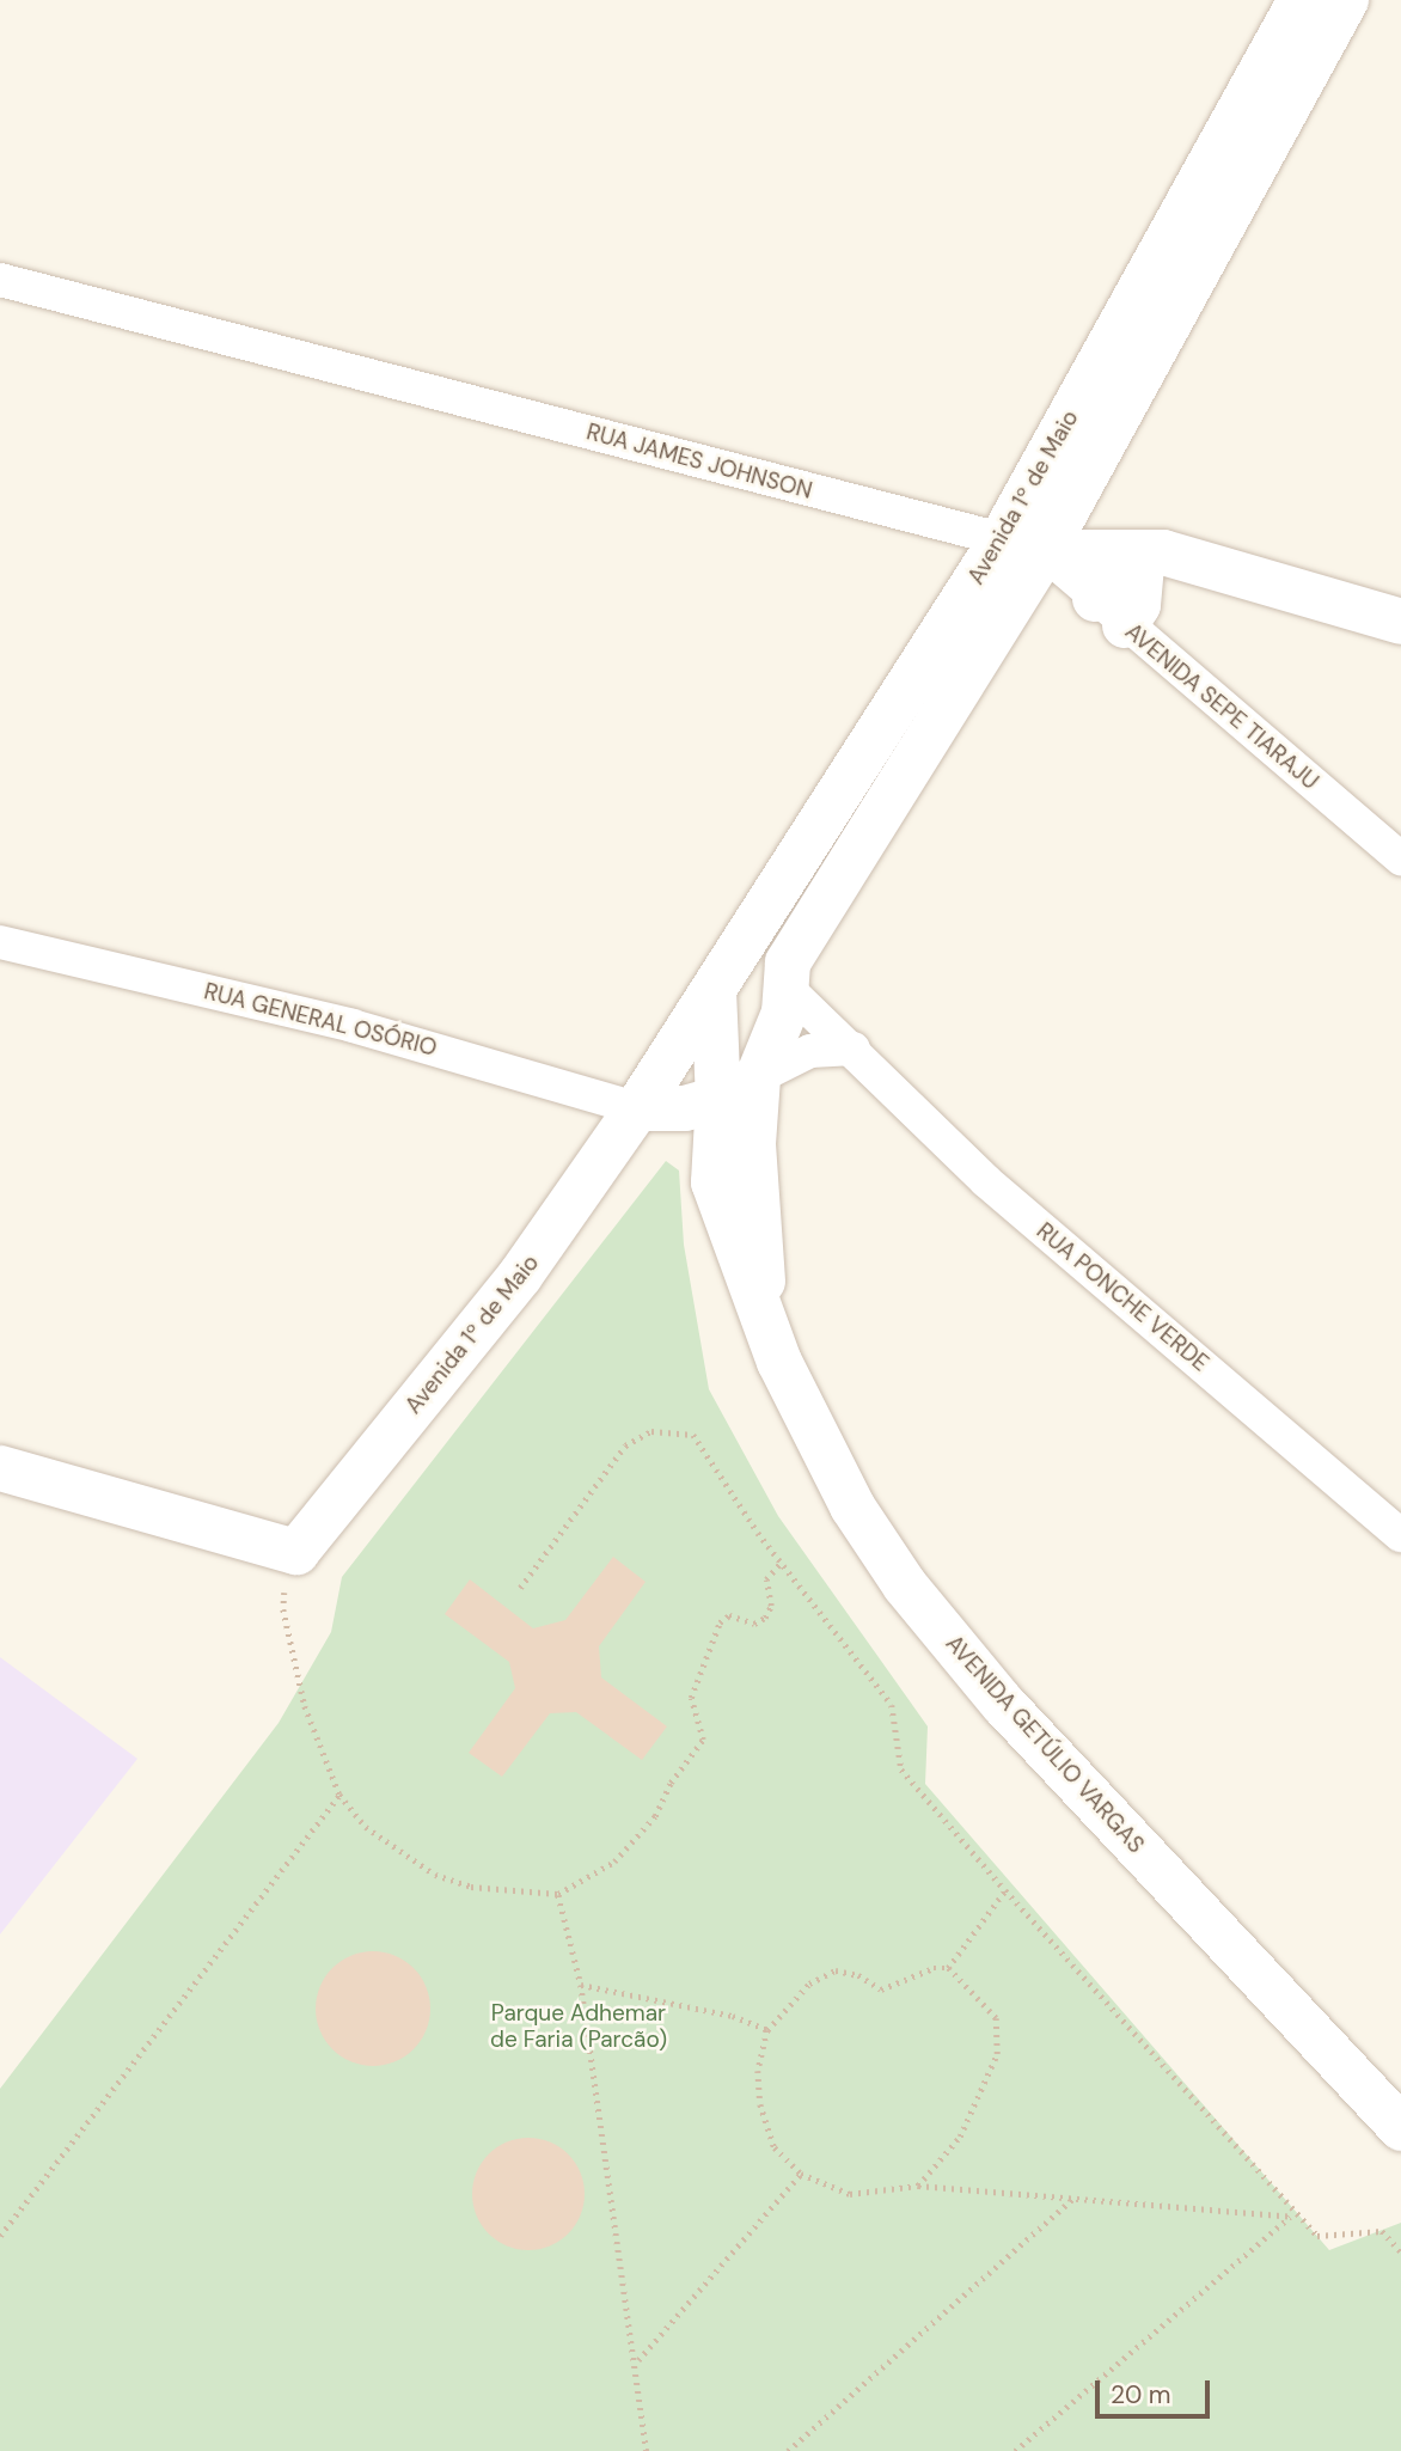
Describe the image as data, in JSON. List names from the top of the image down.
{
  "streets": {
    "main road": ["RUA JAMES JOHNSON", "Avenida 1º de Maio", "AVENIDA GETÚLIO VARGAS"],
    "street": ["AVENIDA SEPE TIARAJU", "RUA GENERAL OSÓRIO", "RUA PONCHE VERDE"]
  },
  "crossings": [
    ["RUA JAMES JOHNSON", "Avenida 1º de Maio"],
    ["RUA JAMES JOHNSON", "AVENIDA SEPE TIARAJU"],
    ["Avenida 1º de Maio", "AVENIDA SEPE TIARAJU"],
    ["Avenida 1º de Maio", "RUA GENERAL OSÓRIO"],
    ["Avenida 1º de Maio", "RUA PONCHE VERDE"],
    ["Avenida 1º de Maio", "AVENIDA GETÚLIO VARGAS"]
  ],
  "parks": ["Parque Adhemar de Faria (Parcão)"],
  "scale_bar": "20 m"
}
